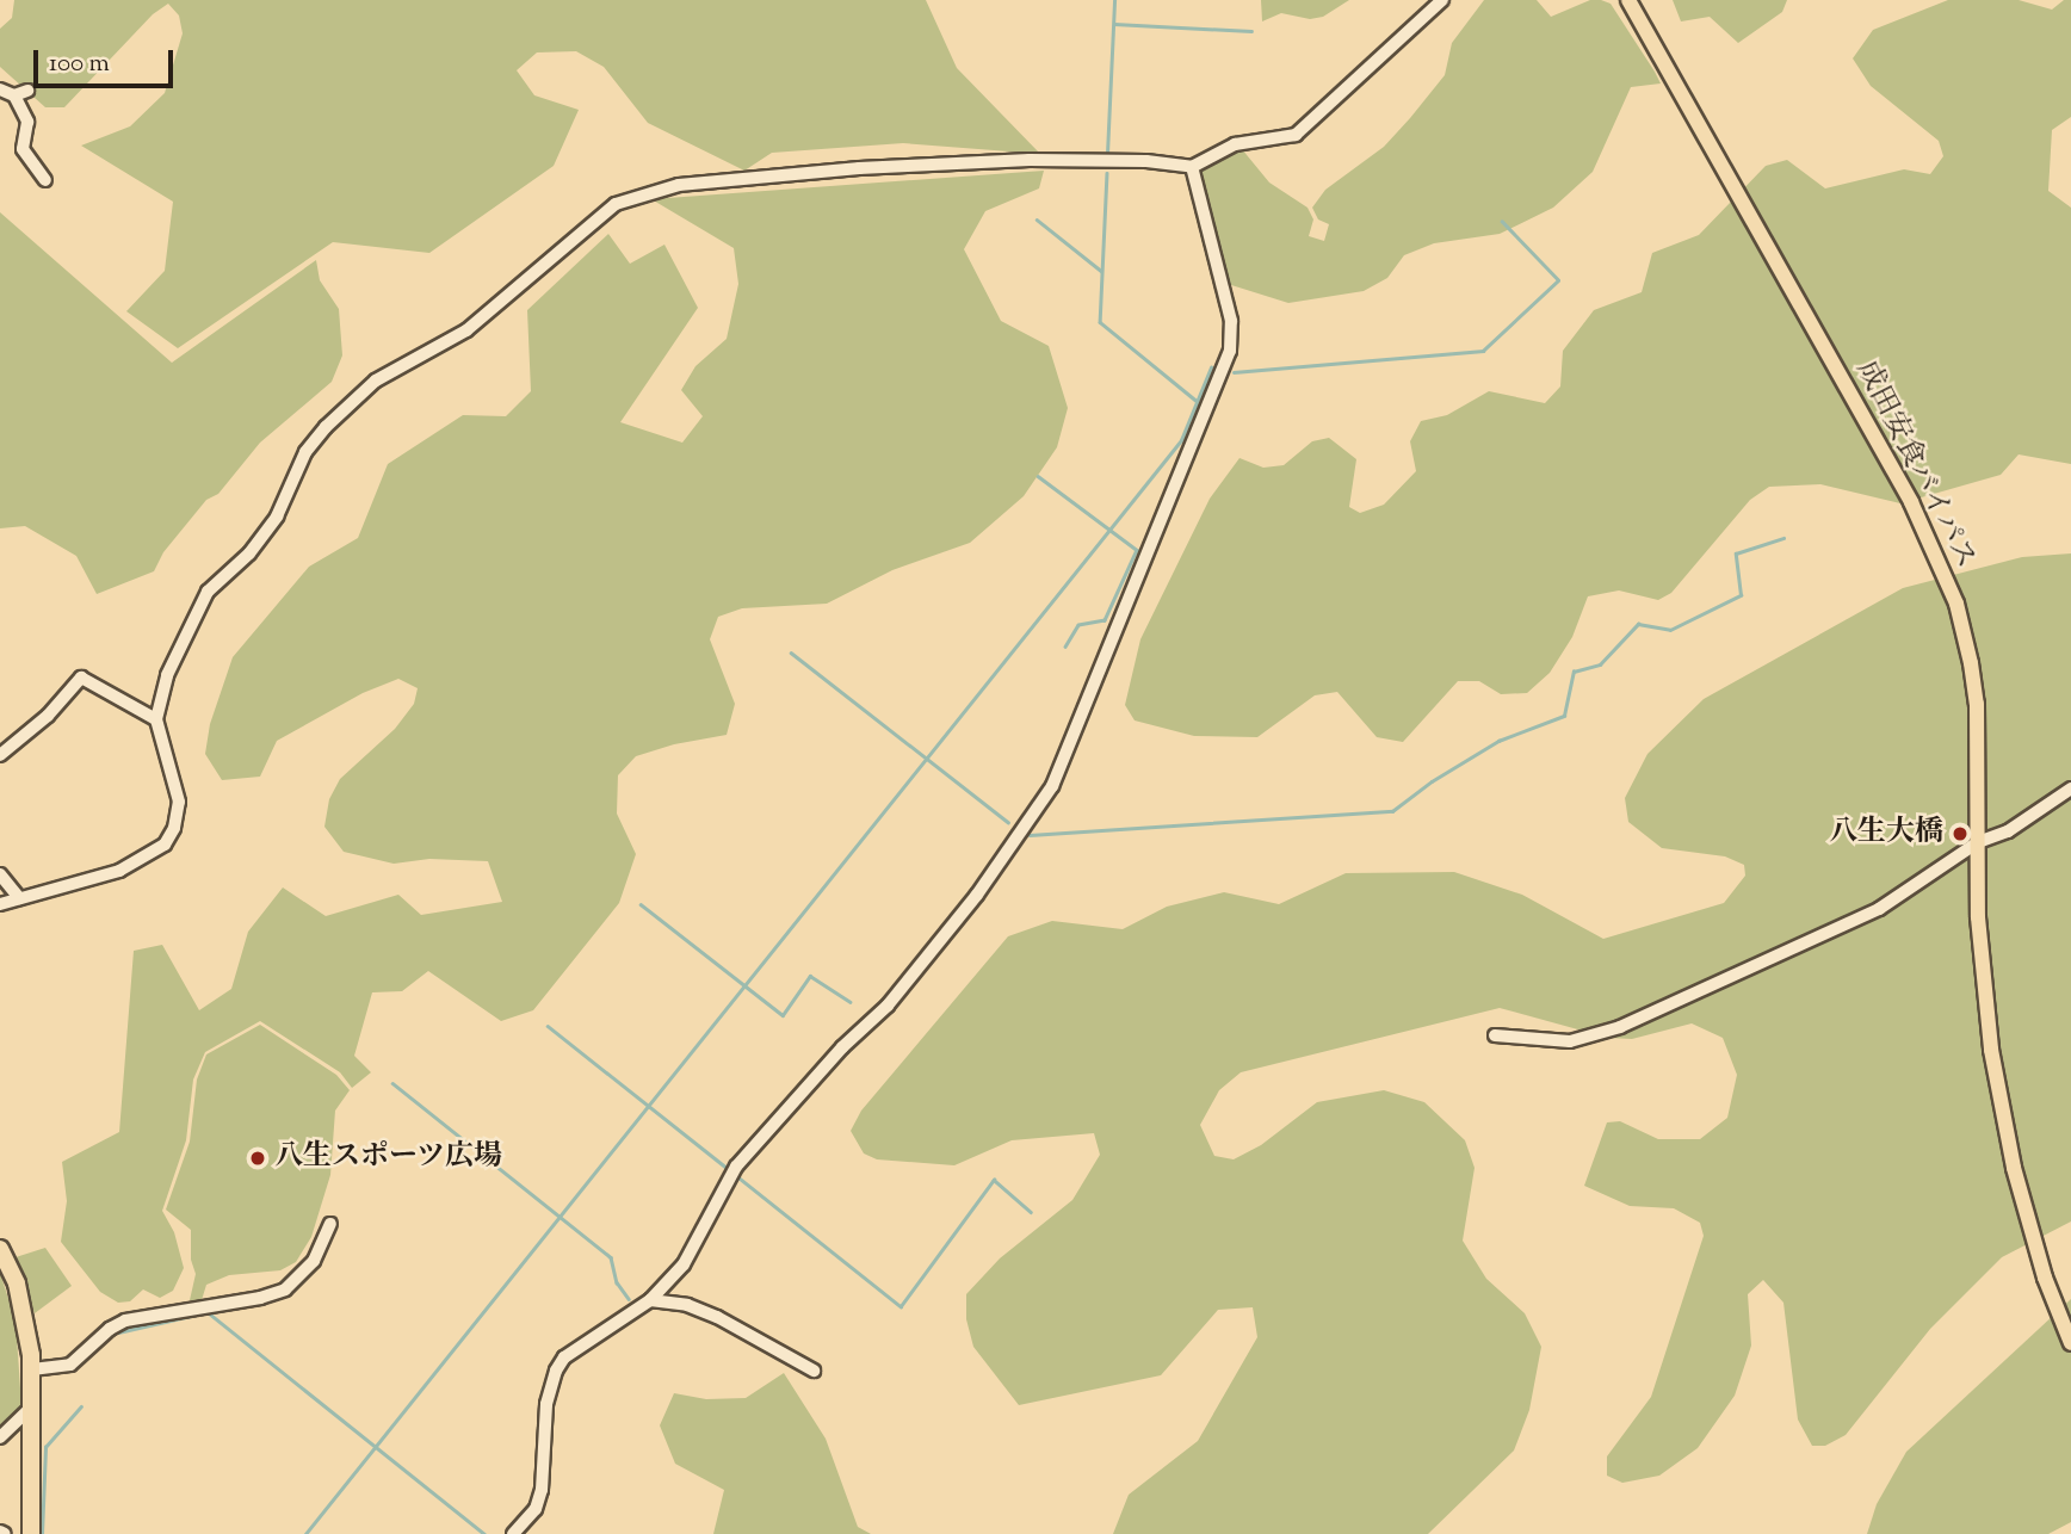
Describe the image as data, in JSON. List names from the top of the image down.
{
  "streets": {
    "main road": ["成田安食バイパス"]
  },
  "places": ["八生大橋", "八生スポーツ広場"],
  "scale_bar": "100 m"
}
